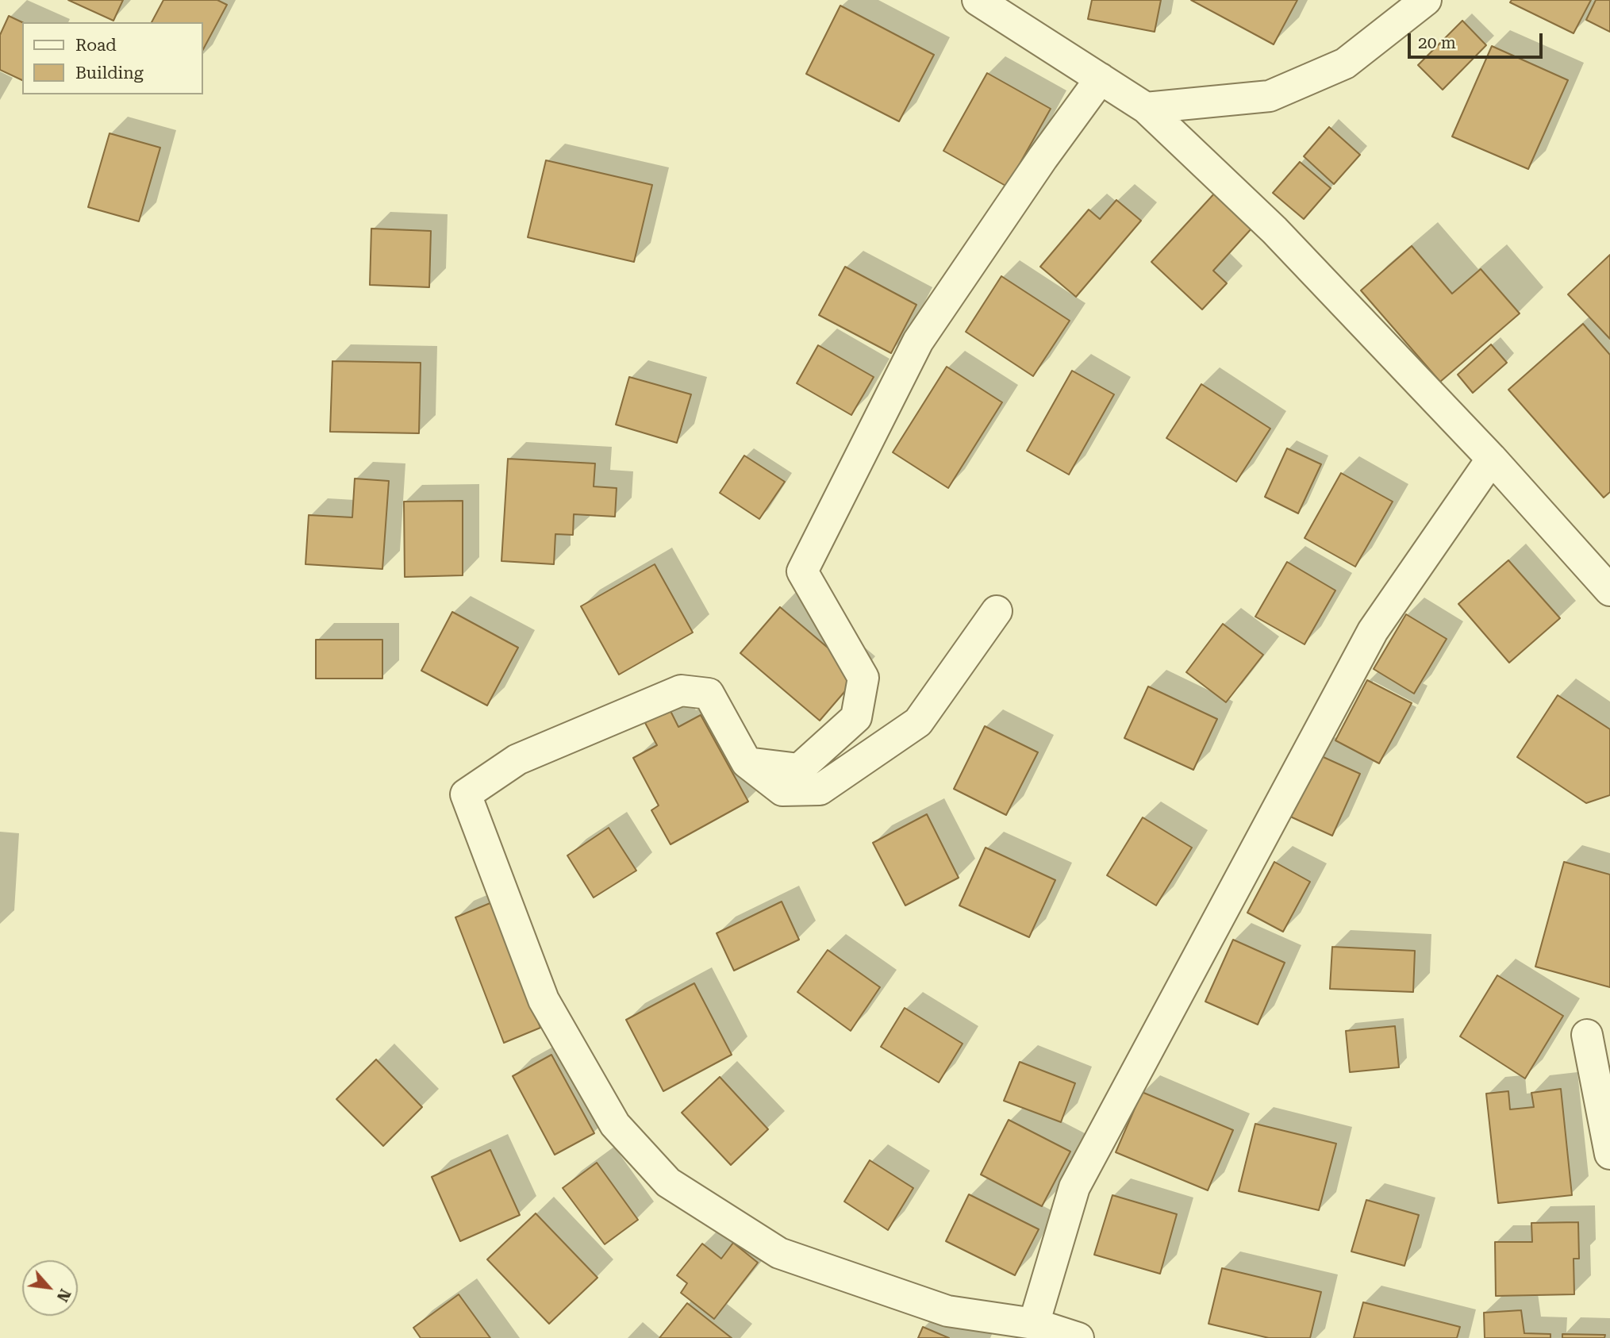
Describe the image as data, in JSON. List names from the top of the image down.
{
  "legend": ["Road", "Building"],
  "scale_bar": "20 m",
  "north": "bottom right"
}
